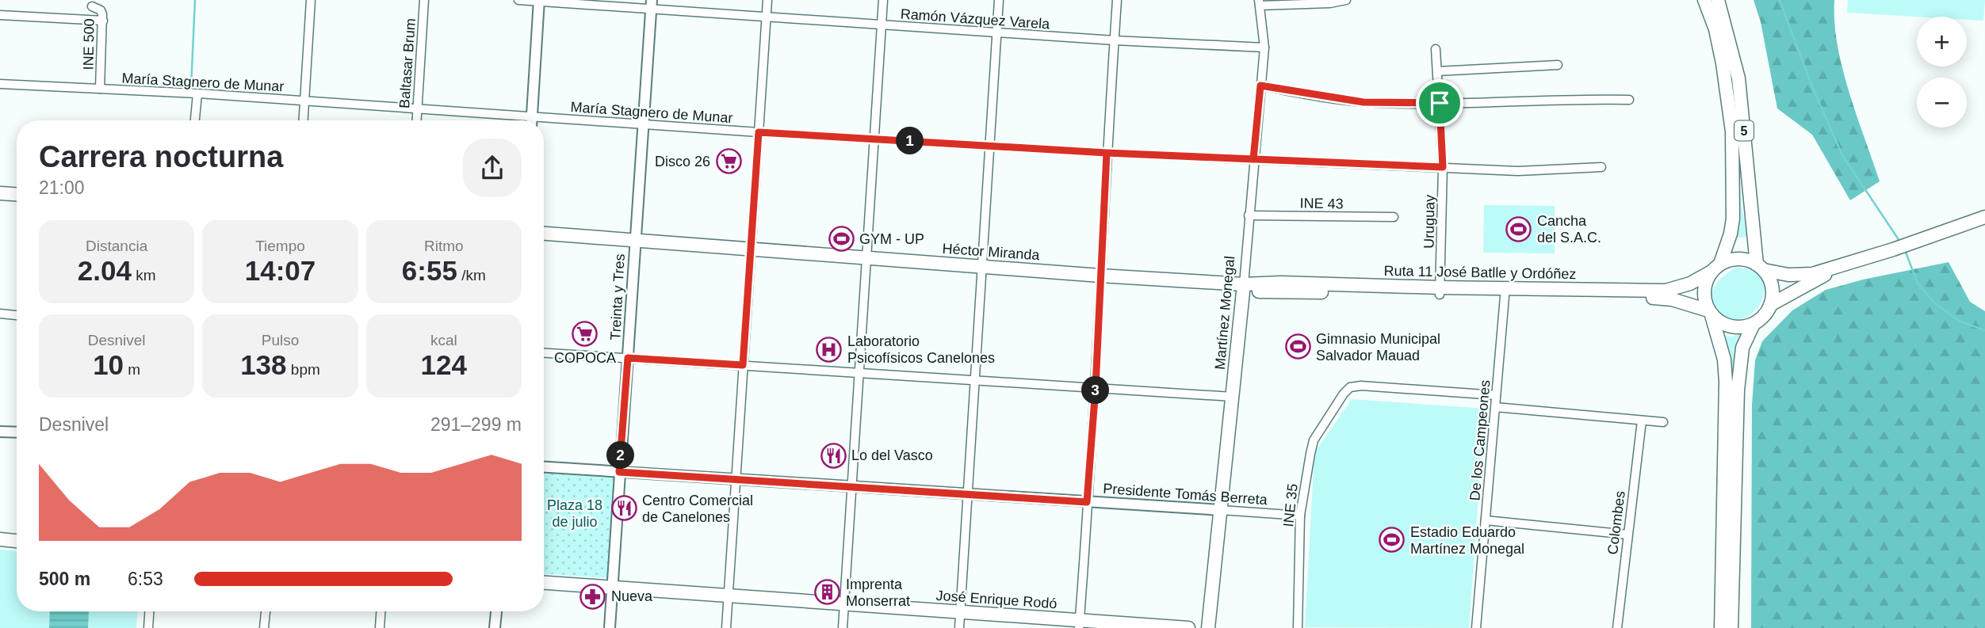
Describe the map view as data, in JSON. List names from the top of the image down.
{
  "streets": {
    "highway": [
      "5",
      "Héctor Miranda",
      "Ruta 11 José Batlle y Ordóñez",
      "Martínez Monegal",
      "José Enrique Rodó"
    ],
    "street": [
      "Ramón Vázquez Varela",
      "INE 500",
      "Baltasar Brum",
      "María Stagnero de Munar",
      "INE 43",
      "Uruguay",
      "Treinta y Tres",
      "De los Campeones",
      "Presidente Tomás Berreta",
      "INE 35",
      "Colombes"
    ]
  },
  "crossings": [
    ["Ramón Vázquez Varela", "Treinta y Tres"],
    ["Ramón Vázquez Varela", "Martínez Monegal"],
    ["INE 500", "María Stagnero de Munar"],
    ["Baltasar Brum", "María Stagnero de Munar"],
    ["María Stagnero de Munar", "Uruguay"],
    ["María Stagnero de Munar", "Treinta y Tres"],
    ["María Stagnero de Munar", "Martínez Monegal"],
    ["5", "Ruta 11 José Batlle y Ordóñez"],
    ["INE 43", "Martínez Monegal"],
    ["Uruguay", "Ruta 11 José Batlle y Ordóñez"],
    ["Héctor Miranda", "Ruta 11 José Batlle y Ordóñez"],
    ["Héctor Miranda", "Treinta y Tres"],
    ["Héctor Miranda", "Martínez Monegal"],
    ["Ruta 11 José Batlle y Ordóñez", "Martínez Monegal"],
    ["Ruta 11 José Batlle y Ordóñez", "De los Campeones"],
    ["Treinta y Tres", "Presidente Tomás Berreta"],
    ["Treinta y Tres", "José Enrique Rodó"],
    ["Martínez Monegal", "Presidente Tomás Berreta"],
    ["De los Campeones", "INE 35"],
    ["Presidente Tomás Berreta", "INE 35"]
  ],
  "parks": ["Plaza 18 de julio"],
  "places": {
    "supermarket": ["Disco 26", "COPOCA"],
    "sports": [
      "Cancha del S.A.C.",
      "GYM - UP",
      "Gimnasio Municipal Salvador Mauad",
      "Estadio Eduardo Martínez Monegal"
    ],
    "hospital": ["Laboratorio Psicofísicos Canelones"],
    "restaurant": ["Lo del Vasco", "Centro Comercial de Canelones"],
    "building": ["Imprenta Monserrat"],
    "pharmacy": ["Nueva"]
  },
  "page": {
    "map_buttons": ["+", "−"],
    "heading": ["Carrera nocturna", "21:00"],
    "pins": ["1", "3", "2"],
    "stats": [
      ["Distancia", "2.04 km"],
      ["Tiempo", "14:07"],
      ["Ritmo", "6:55 /km"],
      ["Desnivel", "10 m"],
      ["Pulso", "138 bpm"],
      ["kcal", "124"]
    ],
    "chart": ["Desnivel", "291–299 m"],
    "list": [
      {
        "name": "500 m",
        "note": "6:53"
      }
    ]
  }
}
